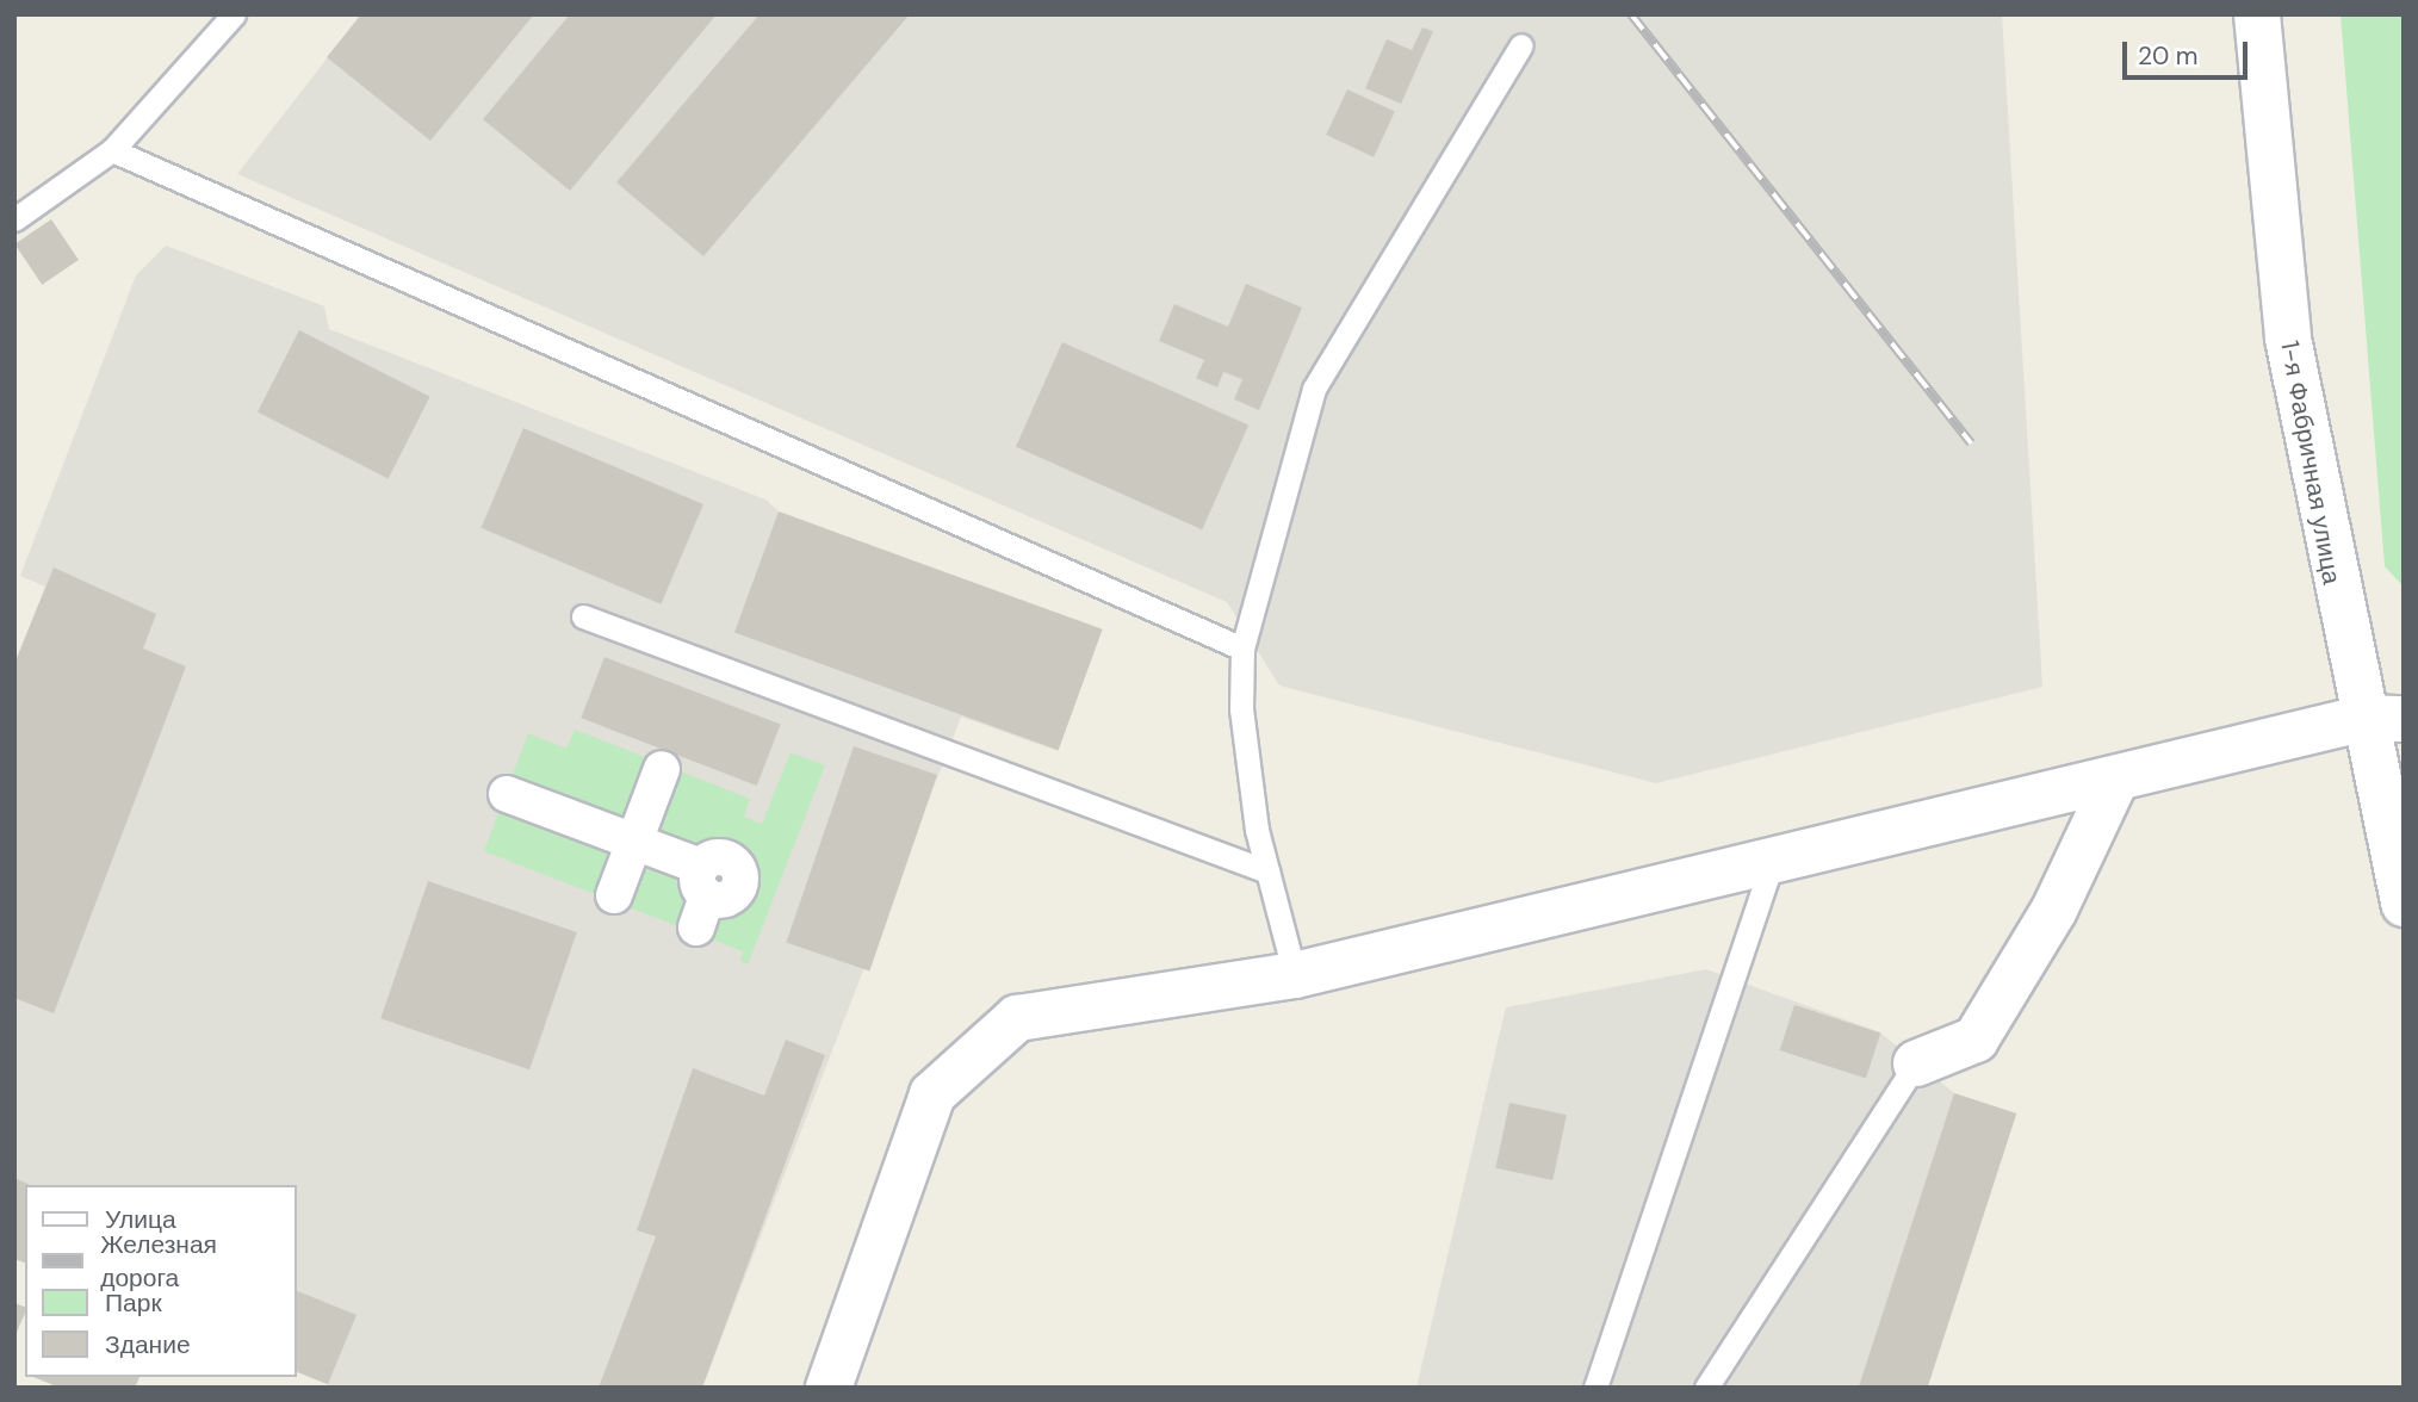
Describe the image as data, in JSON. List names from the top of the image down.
{
  "streets": {
    "street": ["1-я Фабричная улица"]
  },
  "legend": [
    "Улица",
    "Железная дорога",
    "Парк",
    "Здание"
  ],
  "scale_bar": "20 m"
}
